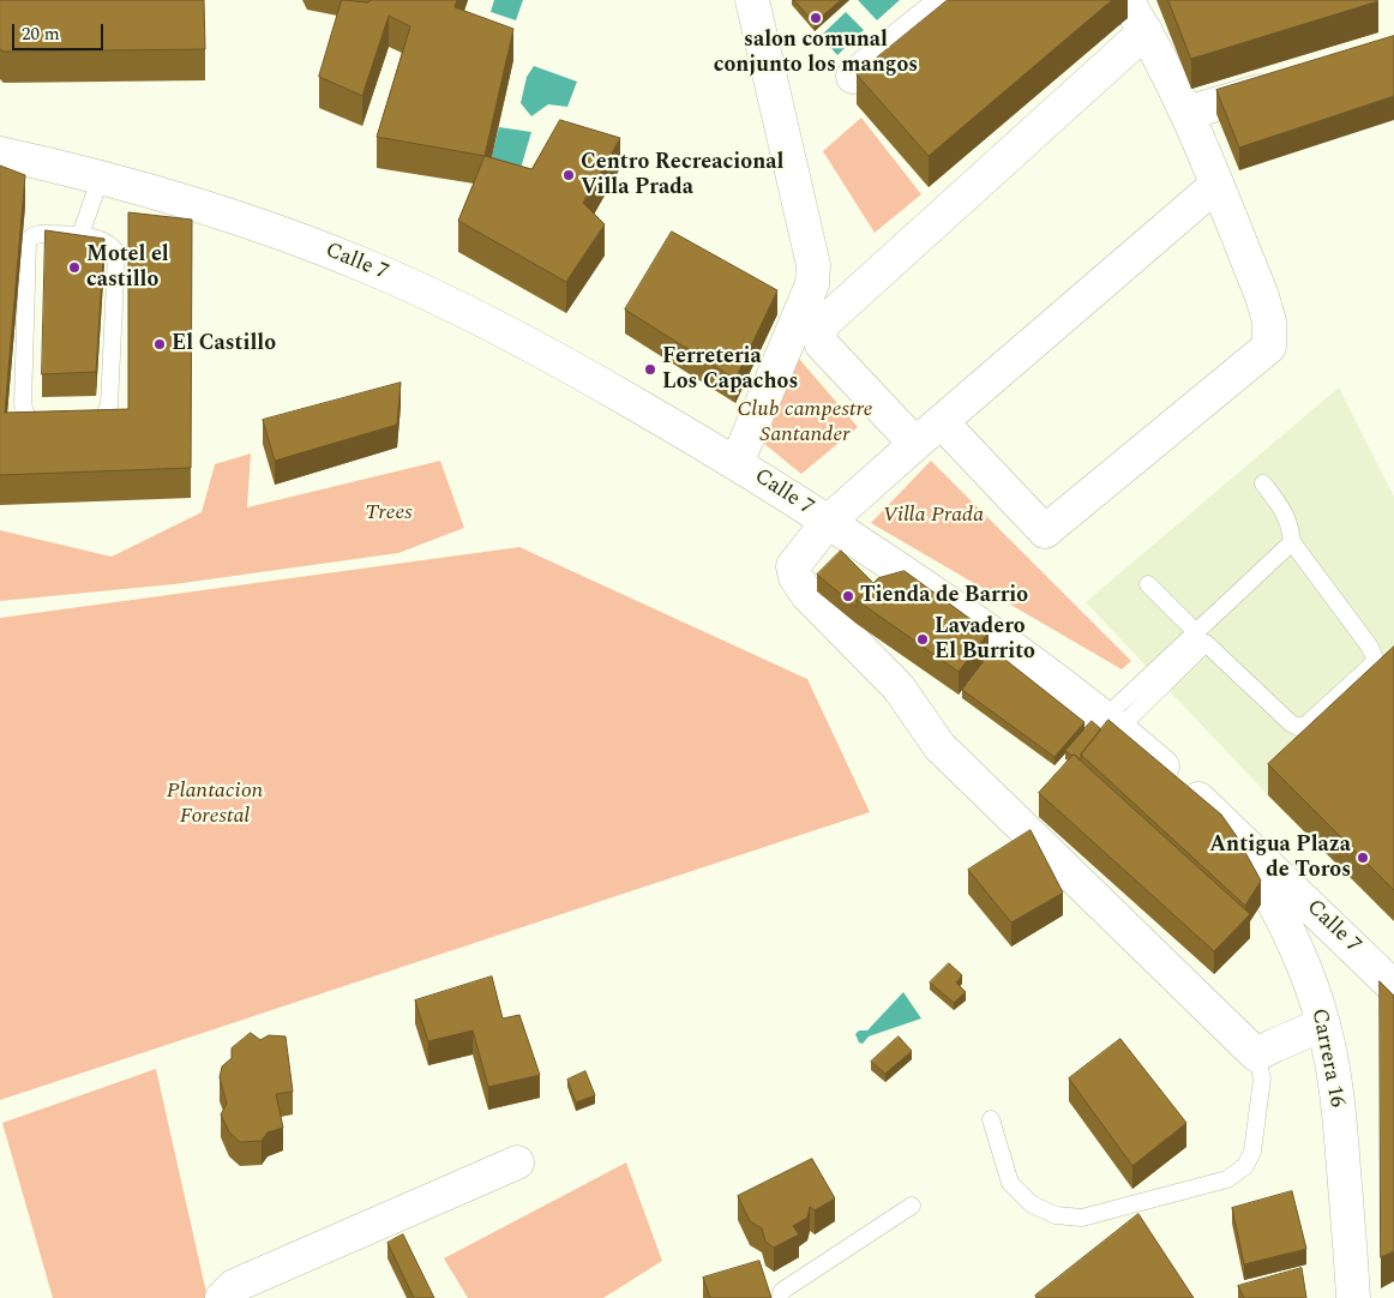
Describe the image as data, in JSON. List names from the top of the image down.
{
  "streets": {
    "street": ["Calle 7", "Carrera 16"]
  },
  "crossings": [
    ["Calle 7", "Carrera 16"]
  ],
  "parks": [
    "Club campestre Santander",
    "Trees",
    "Villa Prada",
    "Plantacion Forestal"
  ],
  "places": [
    "salon comunal conjunto los mangos",
    "Centro Recreacional Villa Prada",
    "Motel el castillo",
    "El Castillo",
    "Ferreteria Los Capachos",
    "Tienda de Barrio",
    "Lavadero El Burrito",
    "Antigua Plaza de Toros"
  ],
  "scale_bar": "20 m"
}
